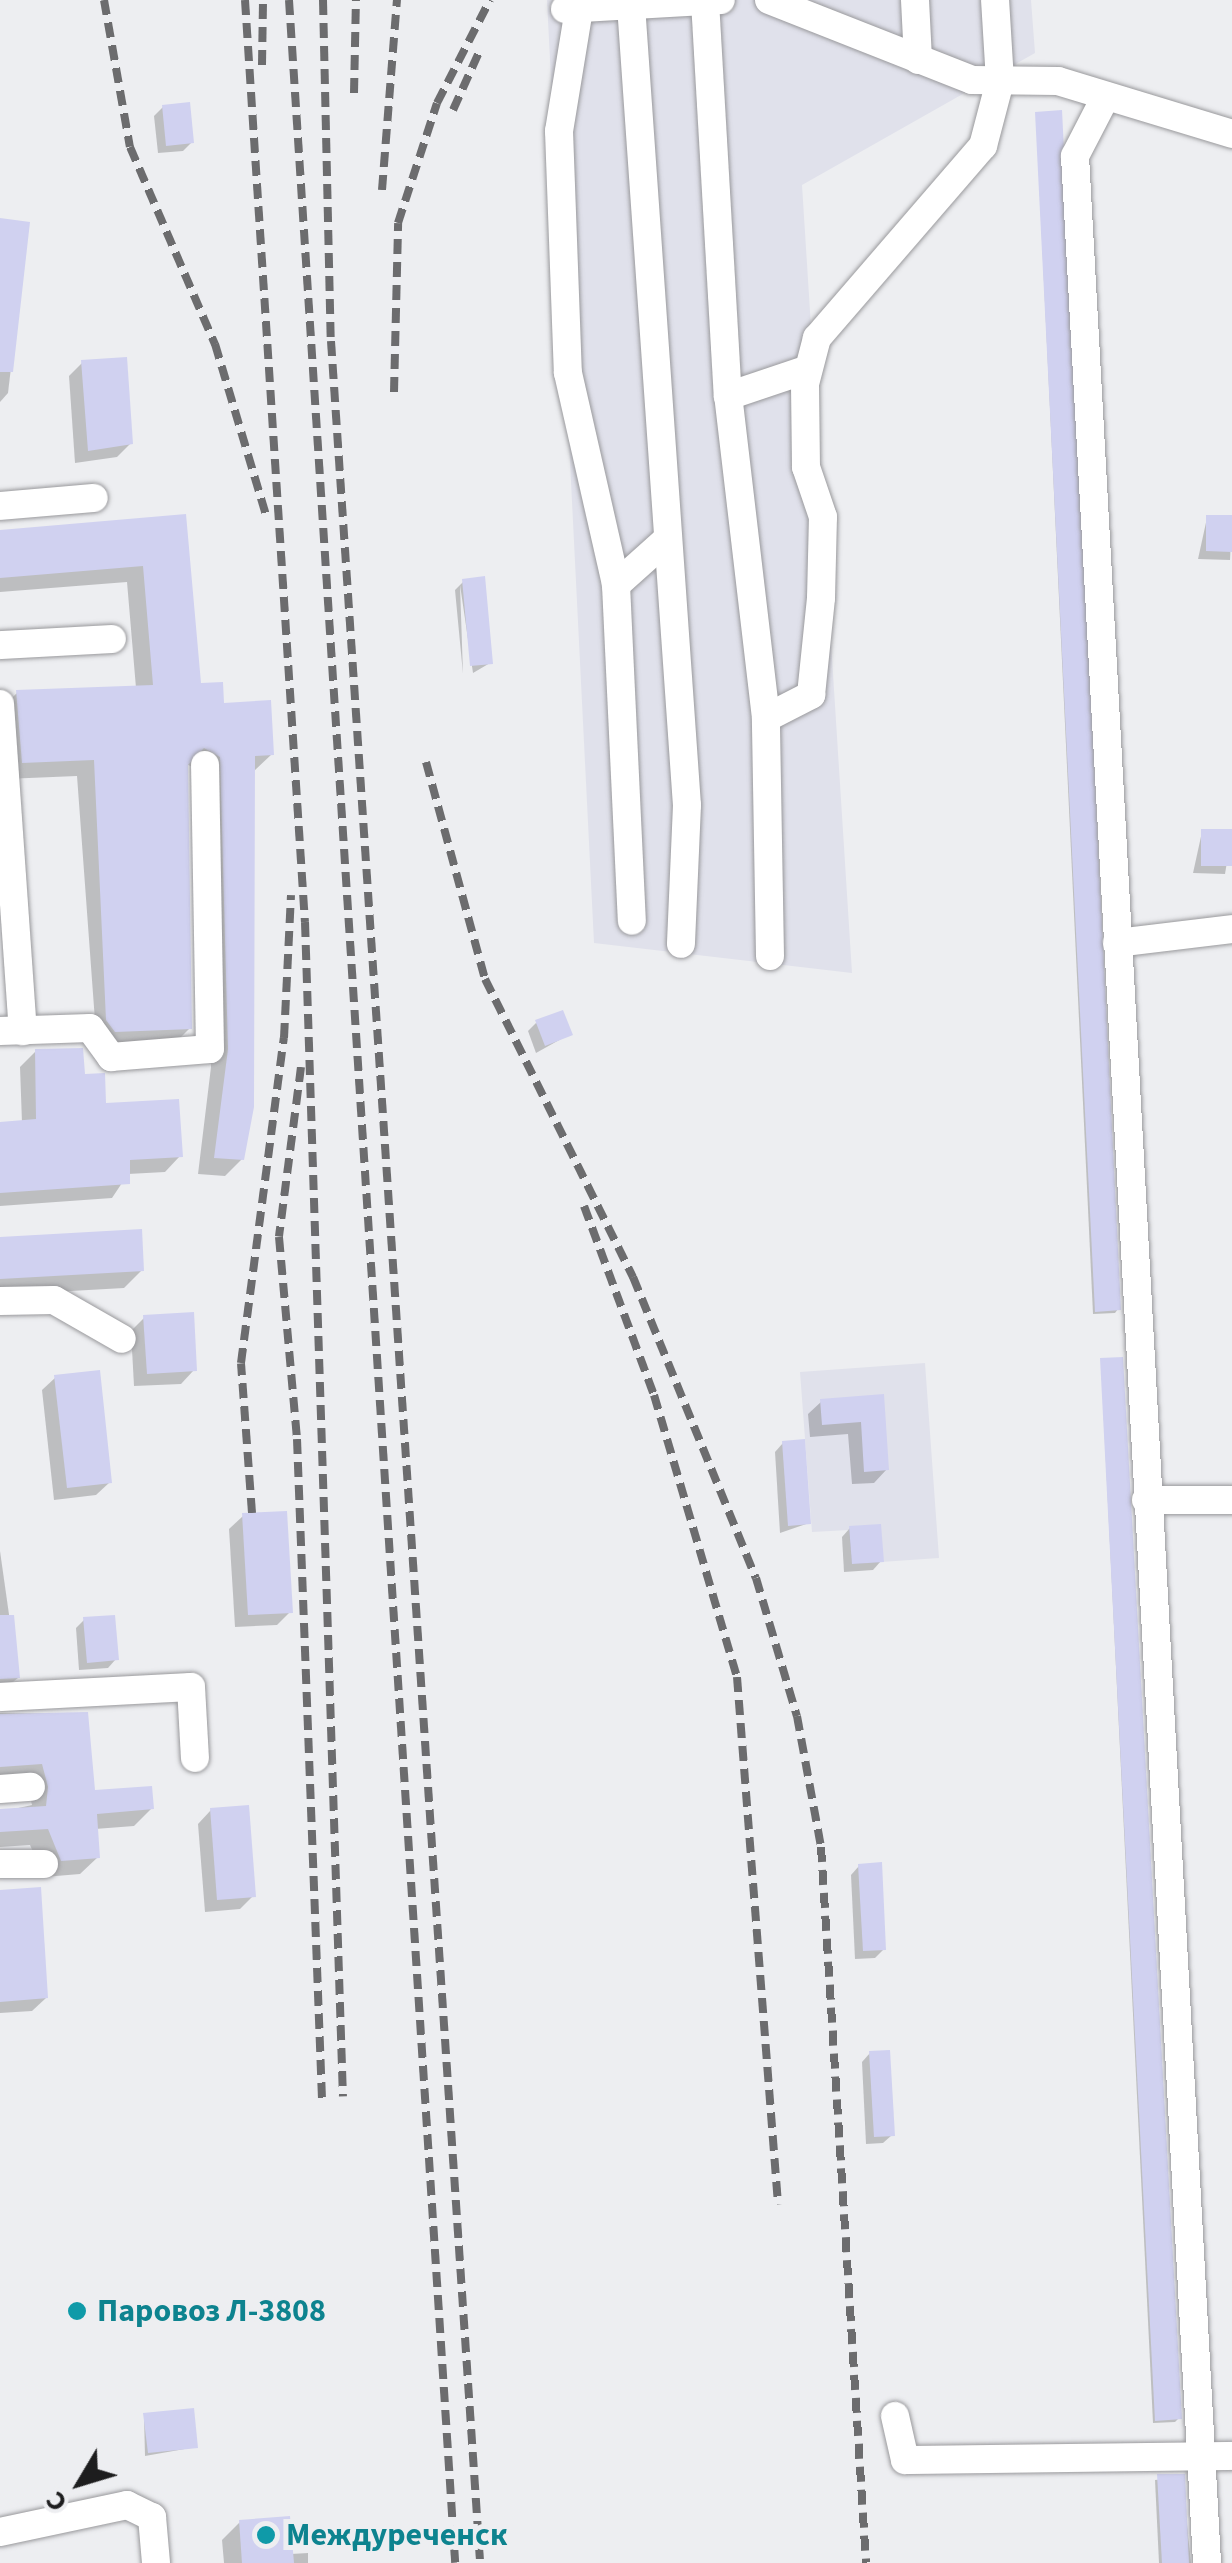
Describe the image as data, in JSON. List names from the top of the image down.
{
  "places": ["Паровоз Л-3808", "Междуреченск"],
  "north": "bottom left"
}
